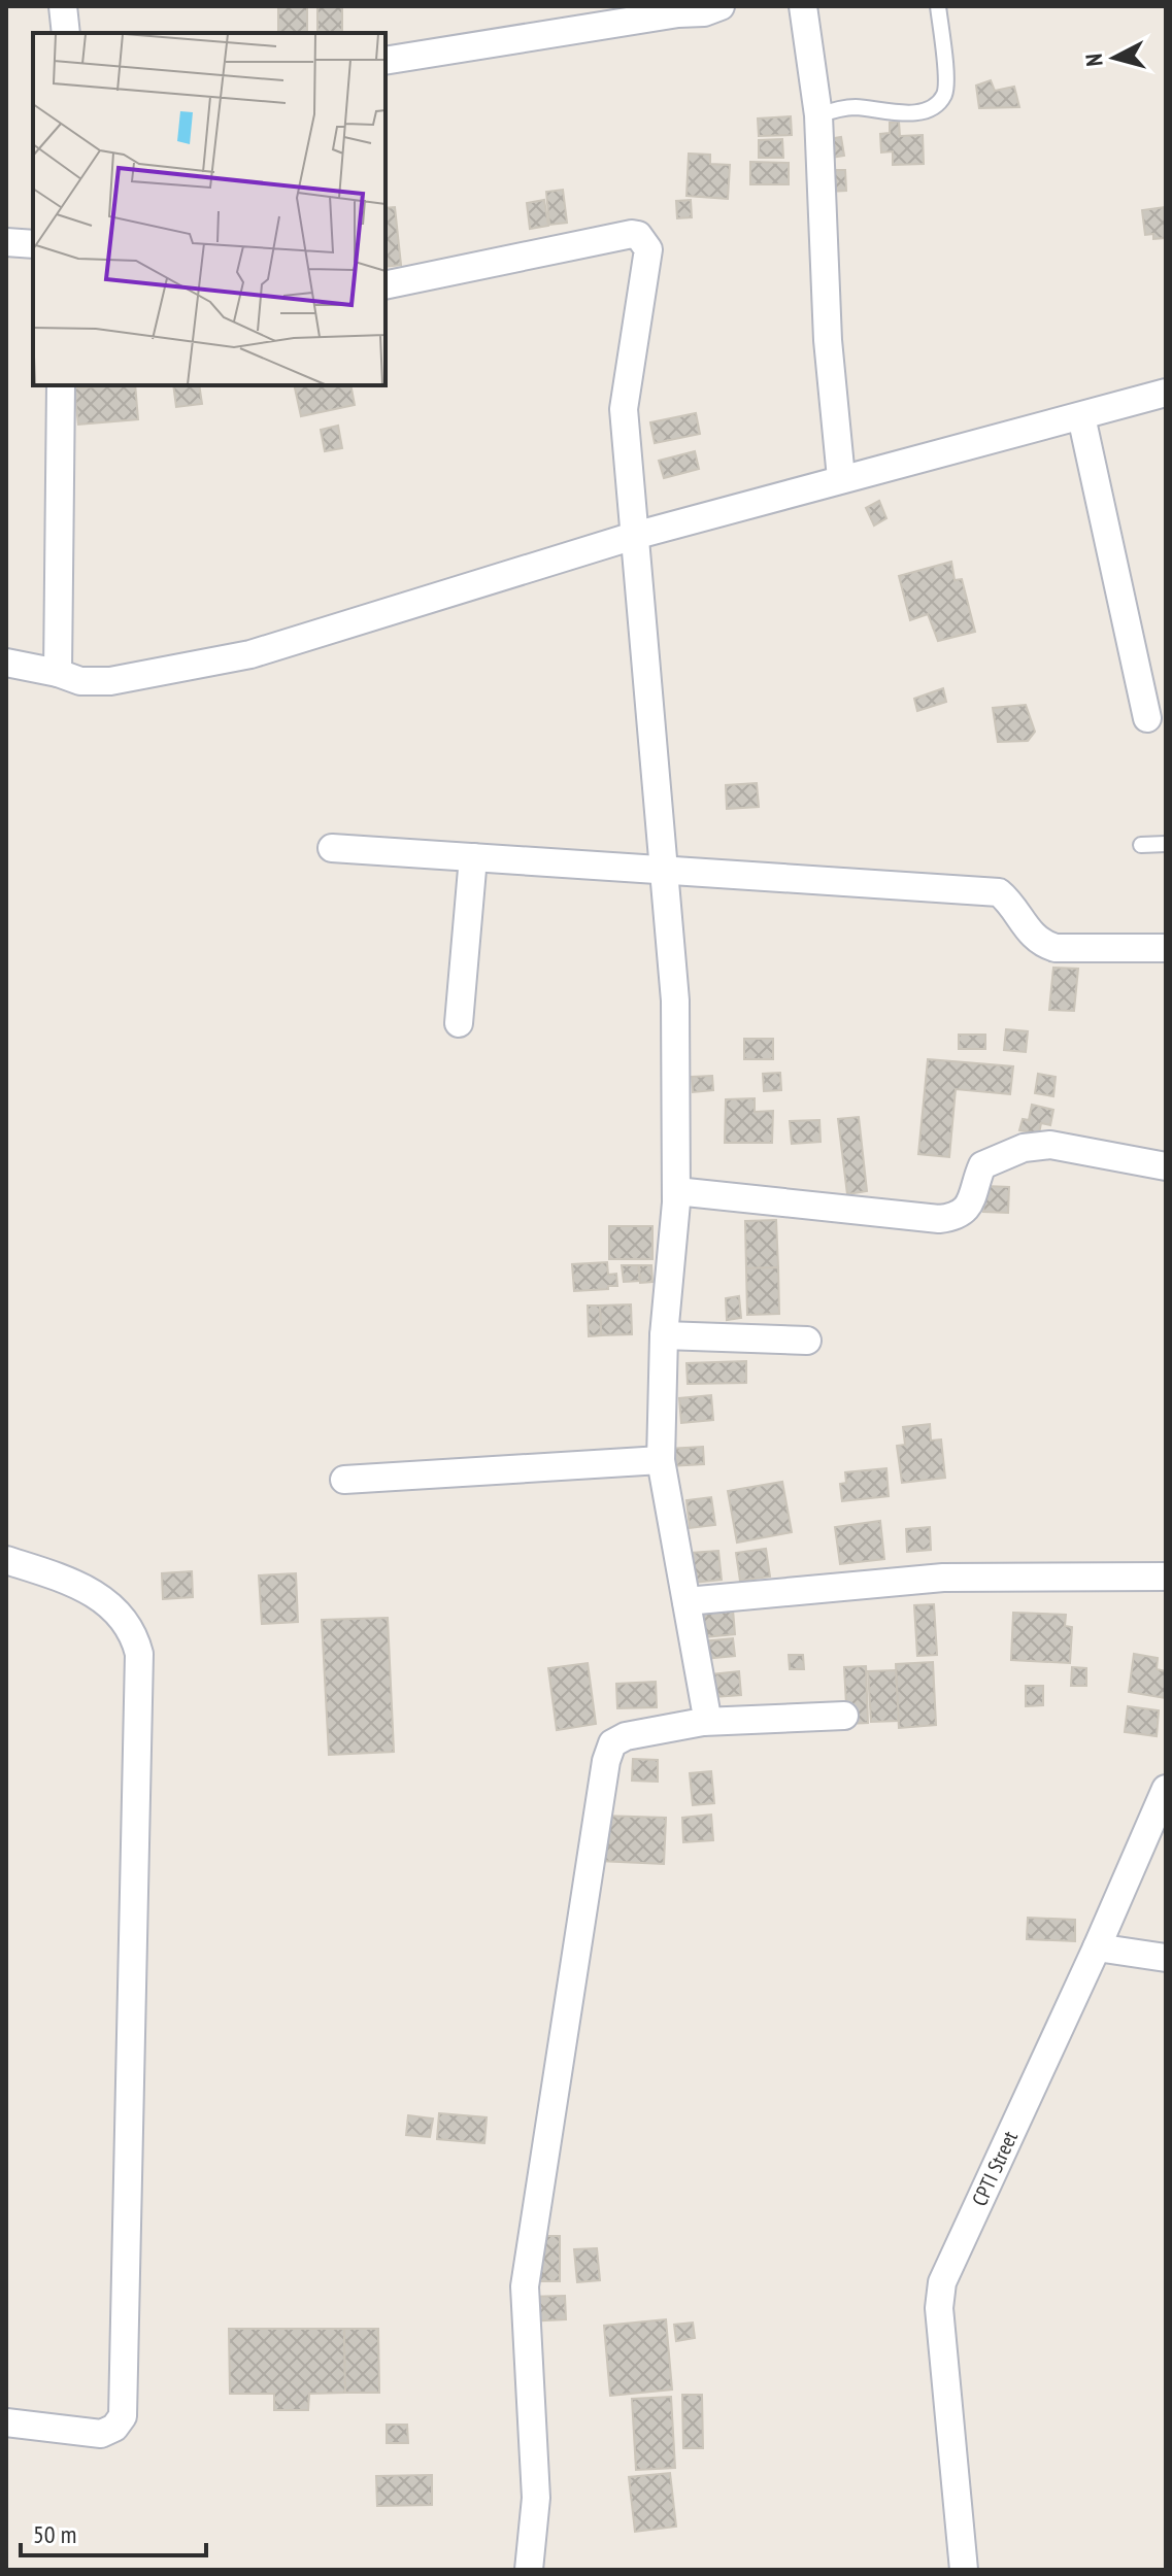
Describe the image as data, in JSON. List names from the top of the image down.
{
  "streets": {
    "street": ["CPTI Street"]
  },
  "scale_bar": "50 m",
  "north": "left"
}
